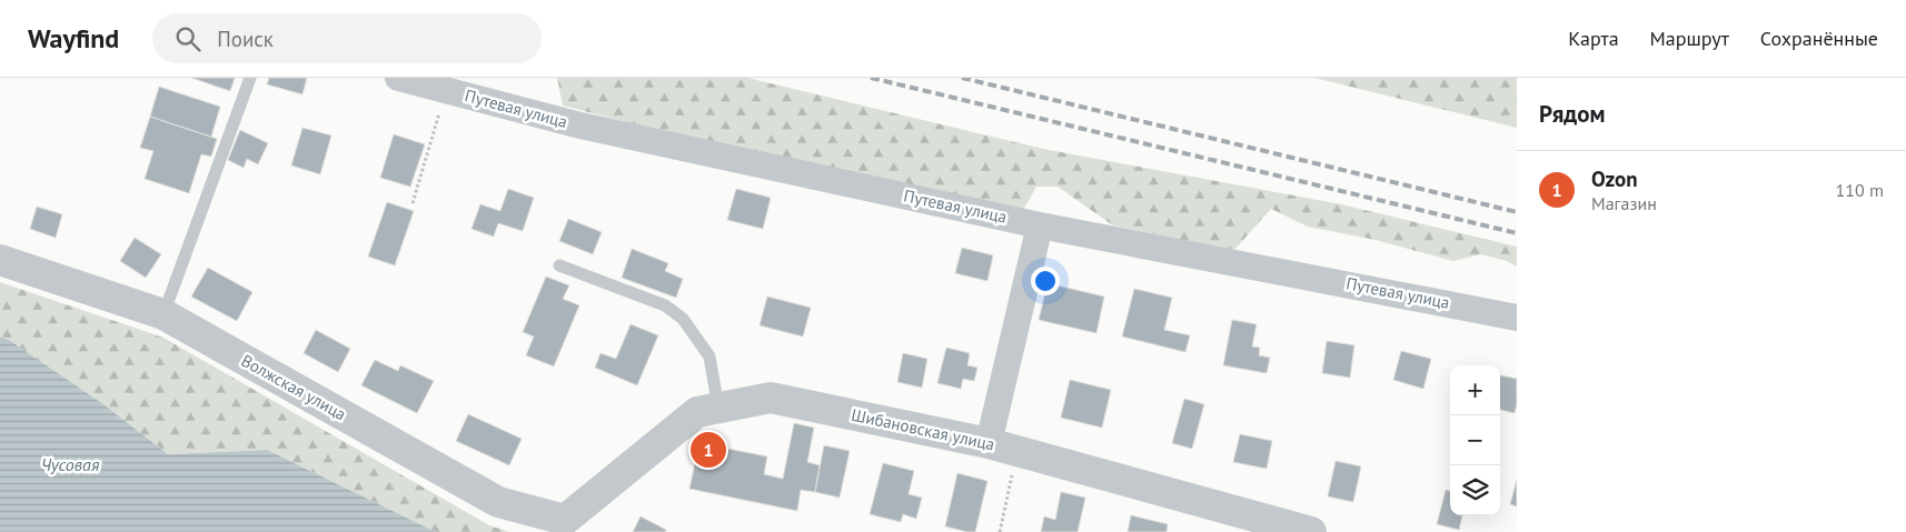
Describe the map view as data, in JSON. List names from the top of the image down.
{
  "streets": {
    "street": ["Путевая улица", "Волжская улица", "Шибановская улица"]
  },
  "crossings": [
    ["Волжская улица", "Шибановская улица"]
  ],
  "water": ["Чусовая"],
  "page": {
    "header": "Wayfind",
    "search": "Поиск",
    "nav": ["Карта", "Маршрут", "Сохранённые"],
    "heading": "Рядом",
    "list": [
      {
        "mark": "1",
        "name": "Ozon",
        "note": "Магазин",
        "value": "110 m"
      }
    ],
    "map_buttons": ["+", "−"],
    "pins": "1"
  }
}
